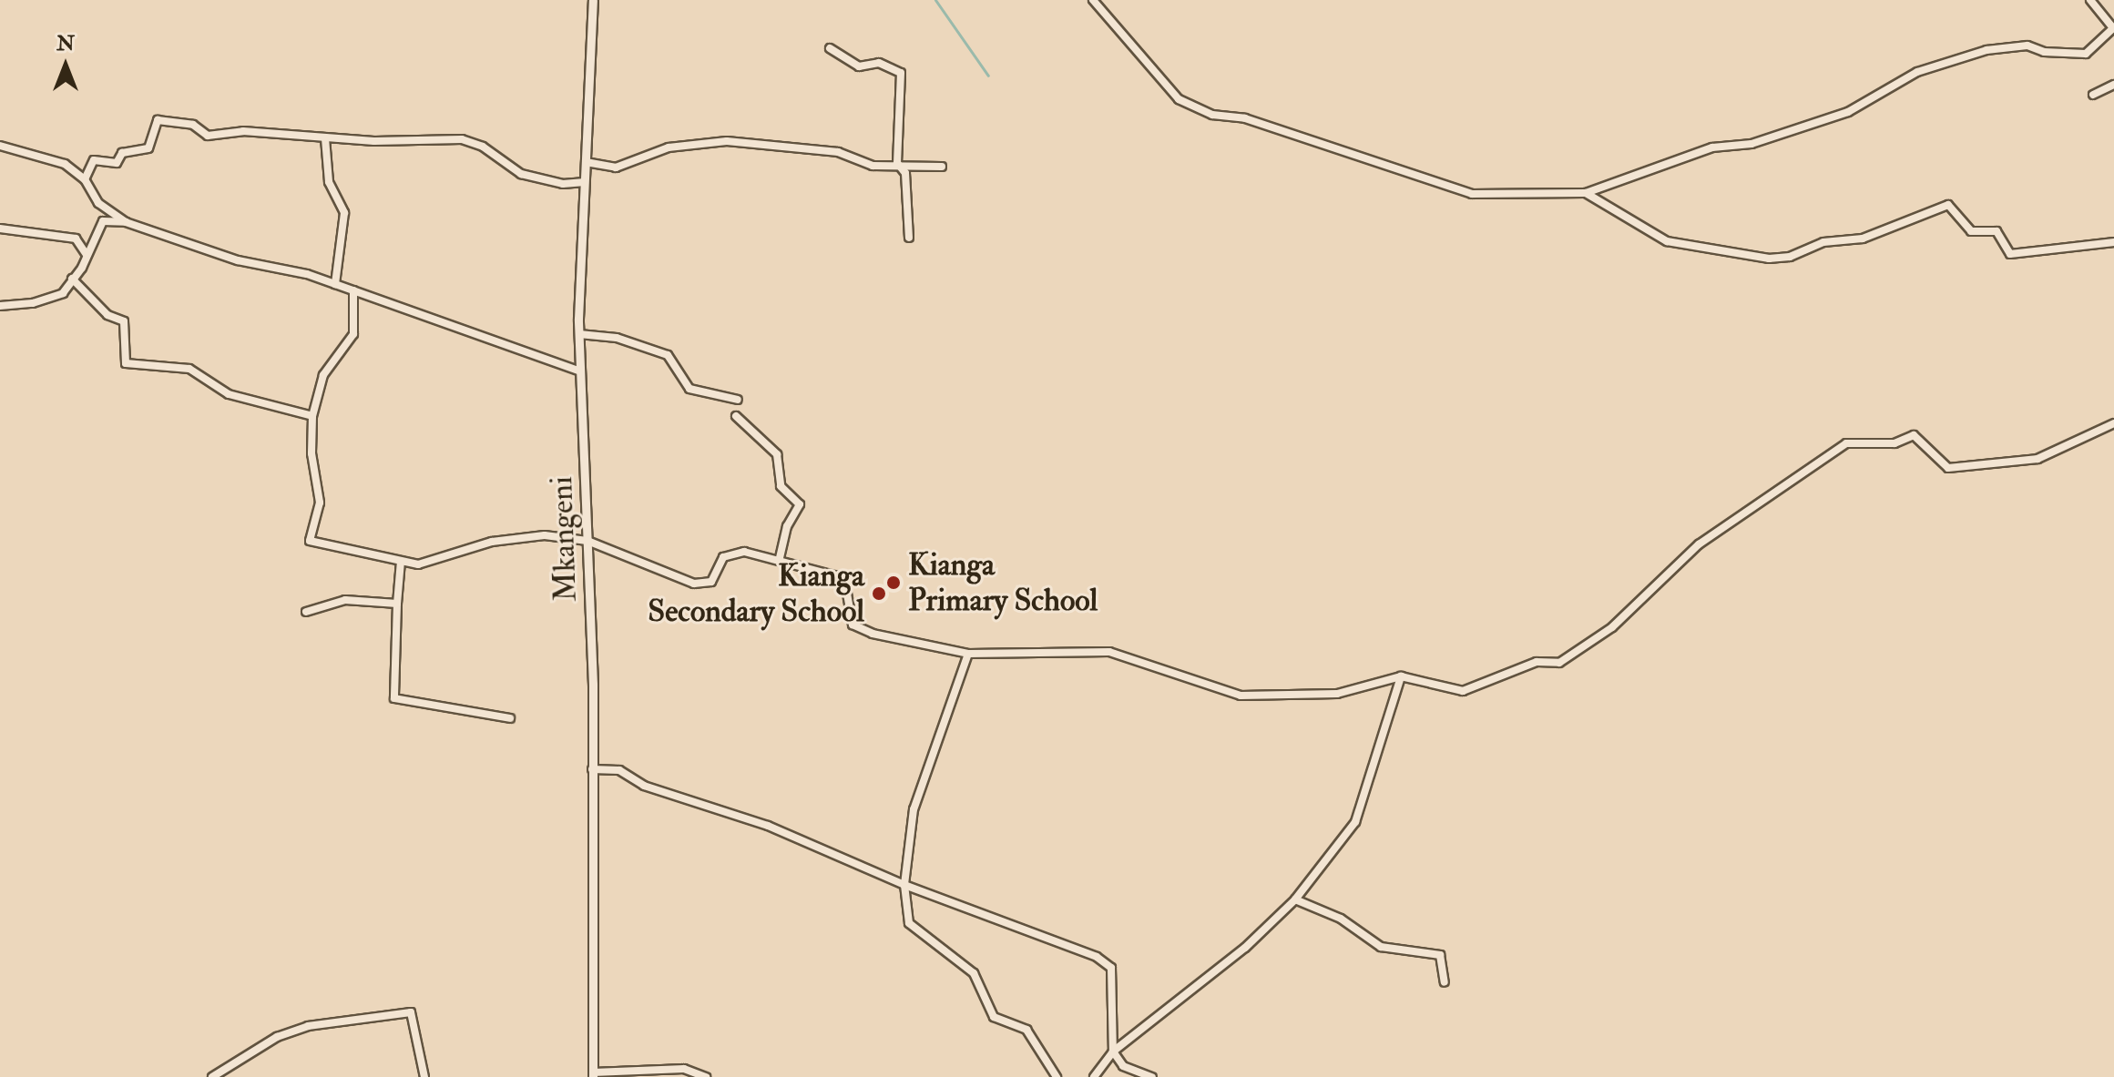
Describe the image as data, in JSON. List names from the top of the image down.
{
  "streets": {
    "street": ["Mkangeni"]
  },
  "places": ["Kianga Primary School", "Kianga Secondary School"],
  "north": "top"
}
